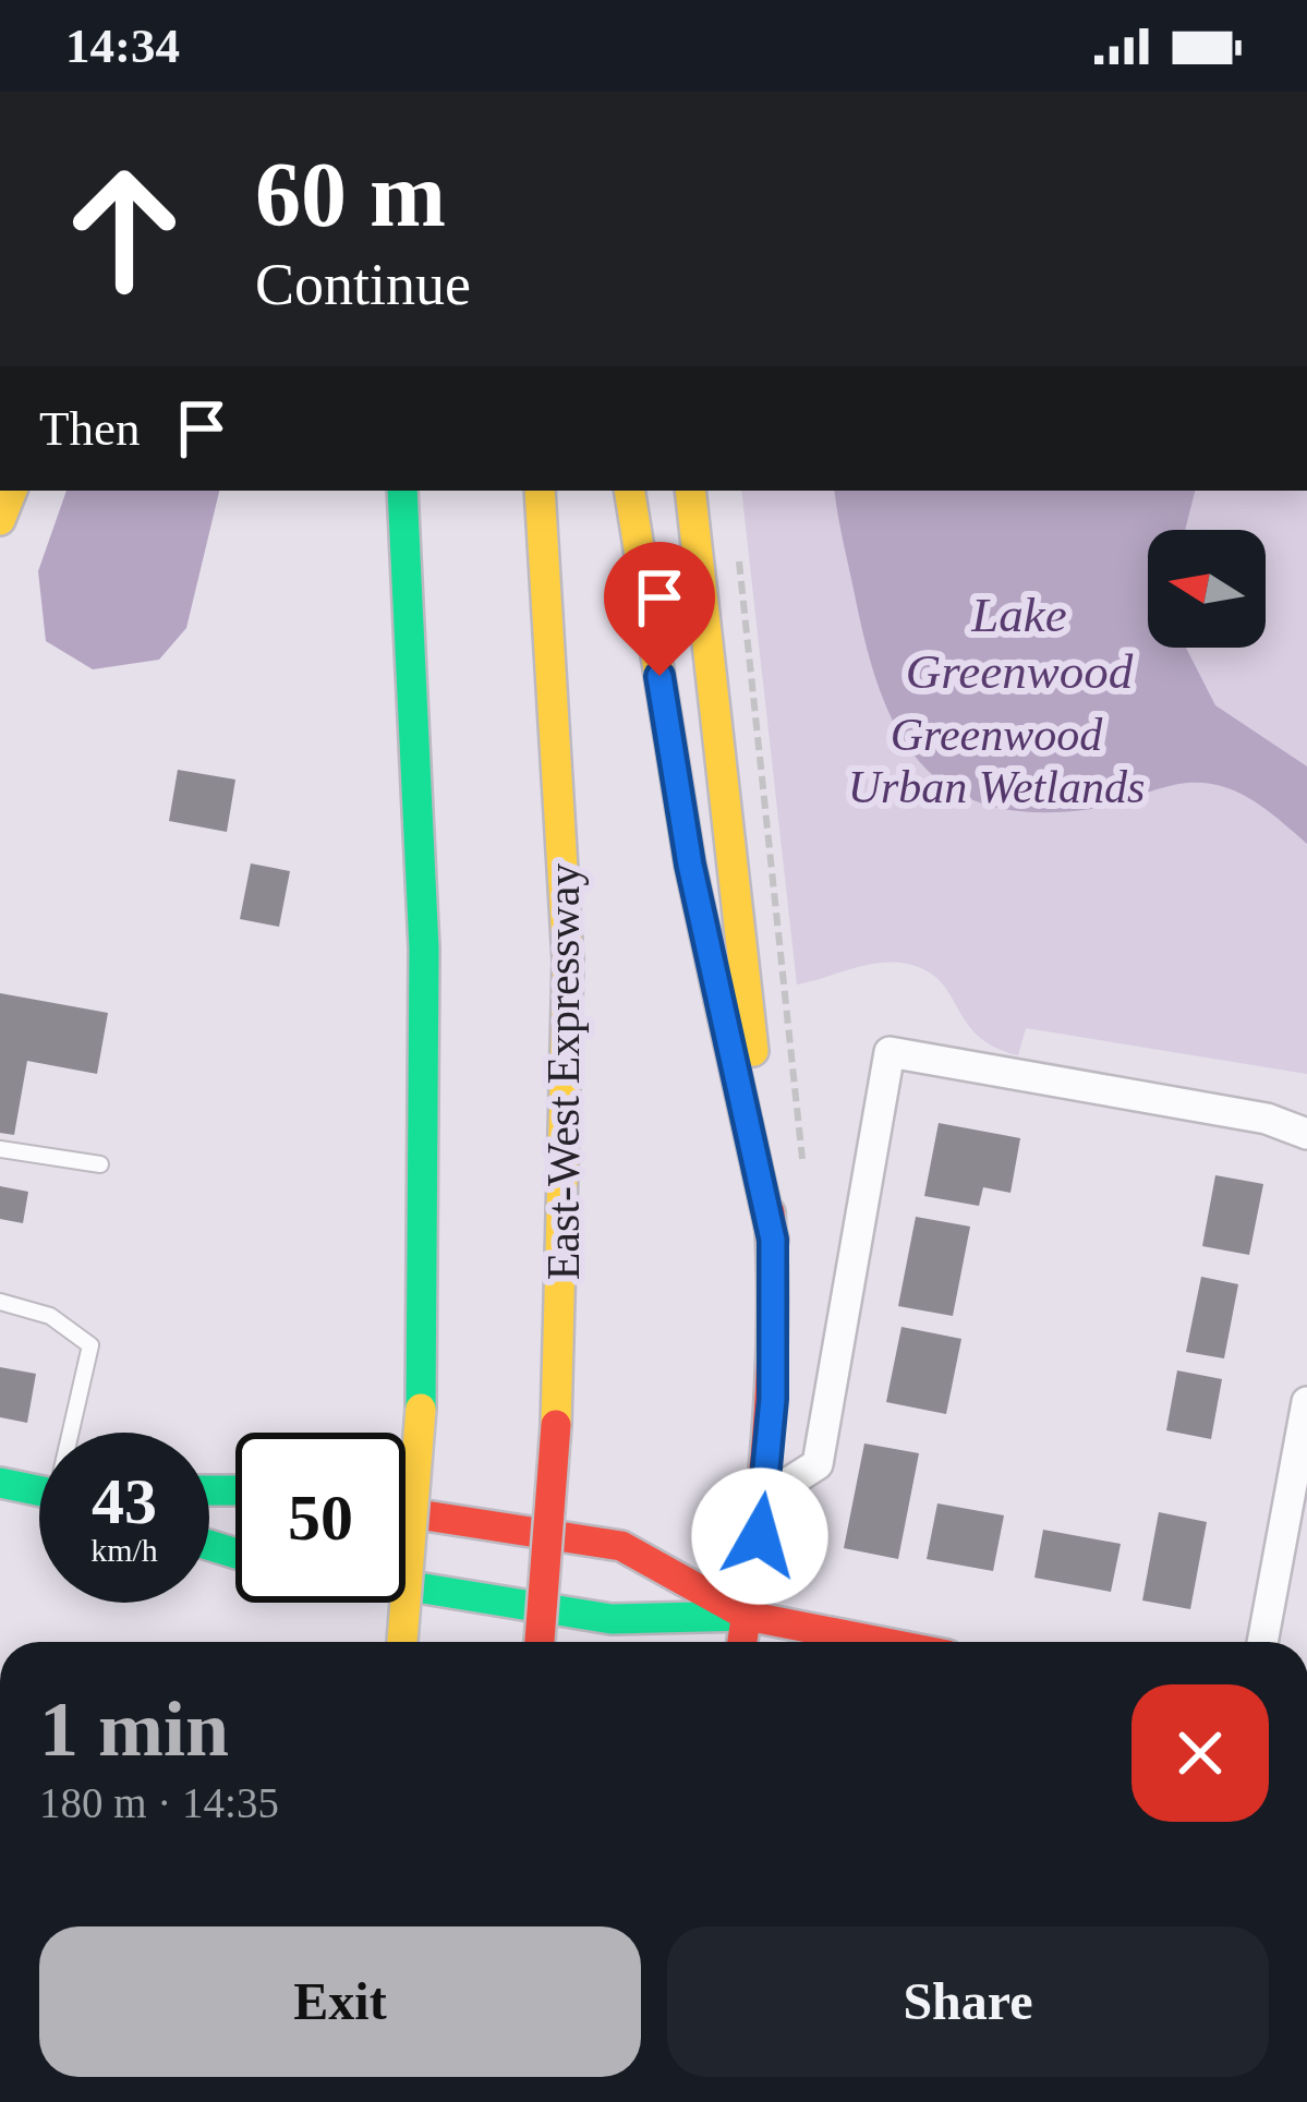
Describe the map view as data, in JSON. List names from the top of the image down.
{
  "streets": {
    "main road": ["East-West Expressway"]
  },
  "water": ["Lake Greenwood"],
  "parks": ["Greenwood Urban Wetlands"],
  "north": "left",
  "page": {
    "status": "14:34",
    "turn": ["60 m", "Continue"],
    "then": "Then",
    "speed": "43 km/h",
    "limit": "50",
    "heading": ["1 min", "180 m · 14:35"],
    "buttons": ["Exit", "Share"]
  }
}
